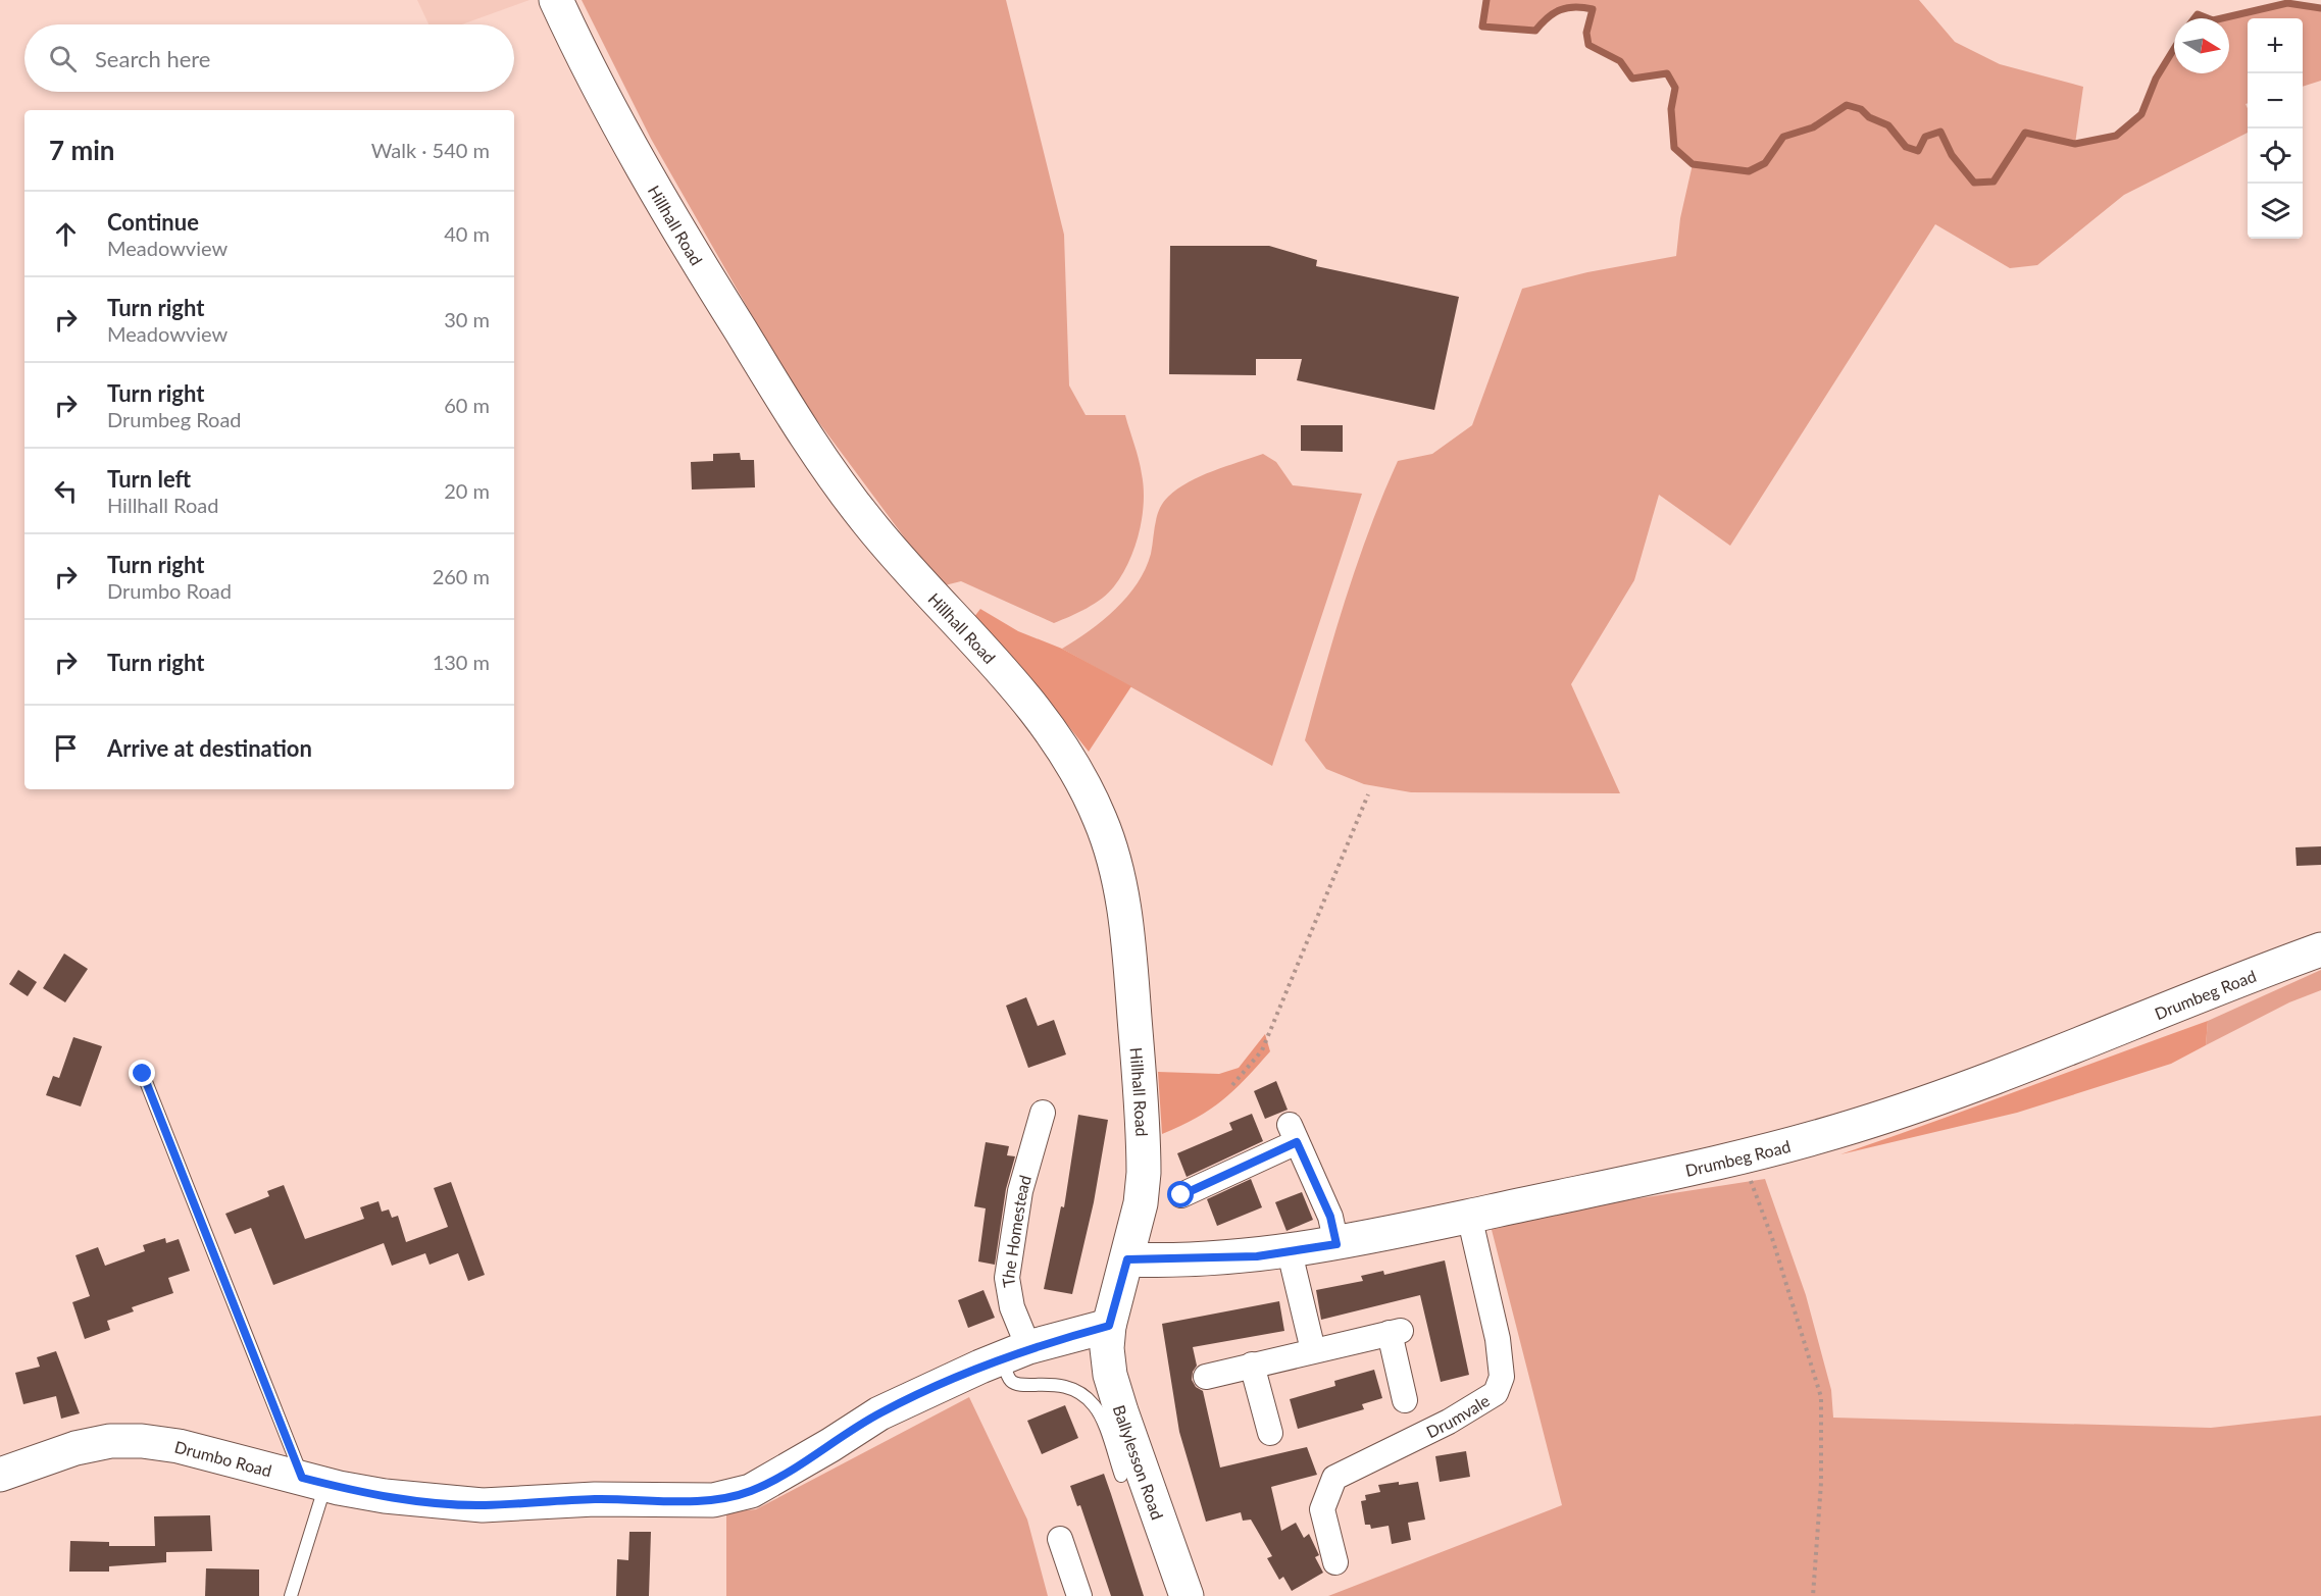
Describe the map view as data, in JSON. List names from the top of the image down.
{
  "streets": {
    "street": [
      "Hillhall Road",
      "Drumbeg Road",
      "The Homestead",
      "Drumvale",
      "Drumbo Road",
      "Ballylesson Road"
    ]
  },
  "crossings": [
    ["Hillhall Road", "Drumbeg Road"],
    ["Hillhall Road", "Drumbo Road"],
    ["Hillhall Road", "Ballylesson Road"],
    ["Drumbeg Road", "Drumvale"],
    ["The Homestead", "Drumbo Road"],
    ["Drumbo Road", "Ballylesson Road"]
  ],
  "north": "right",
  "page": {
    "map_buttons": ["+", "−"],
    "search": "Search here",
    "heading": ["7 min", "Walk · 540 m"],
    "list": [
      ["Continue", "Meadowview", "40 m"],
      ["Turn right", "Meadowview", "30 m"],
      ["Turn right", "Drumbeg Road", "60 m"],
      ["Turn left", "Hillhall Road", "20 m"],
      ["Turn right", "Drumbo Road", "260 m"],
      ["Turn right", "130 m"],
      "Arrive at destination"
    ]
  }
}
